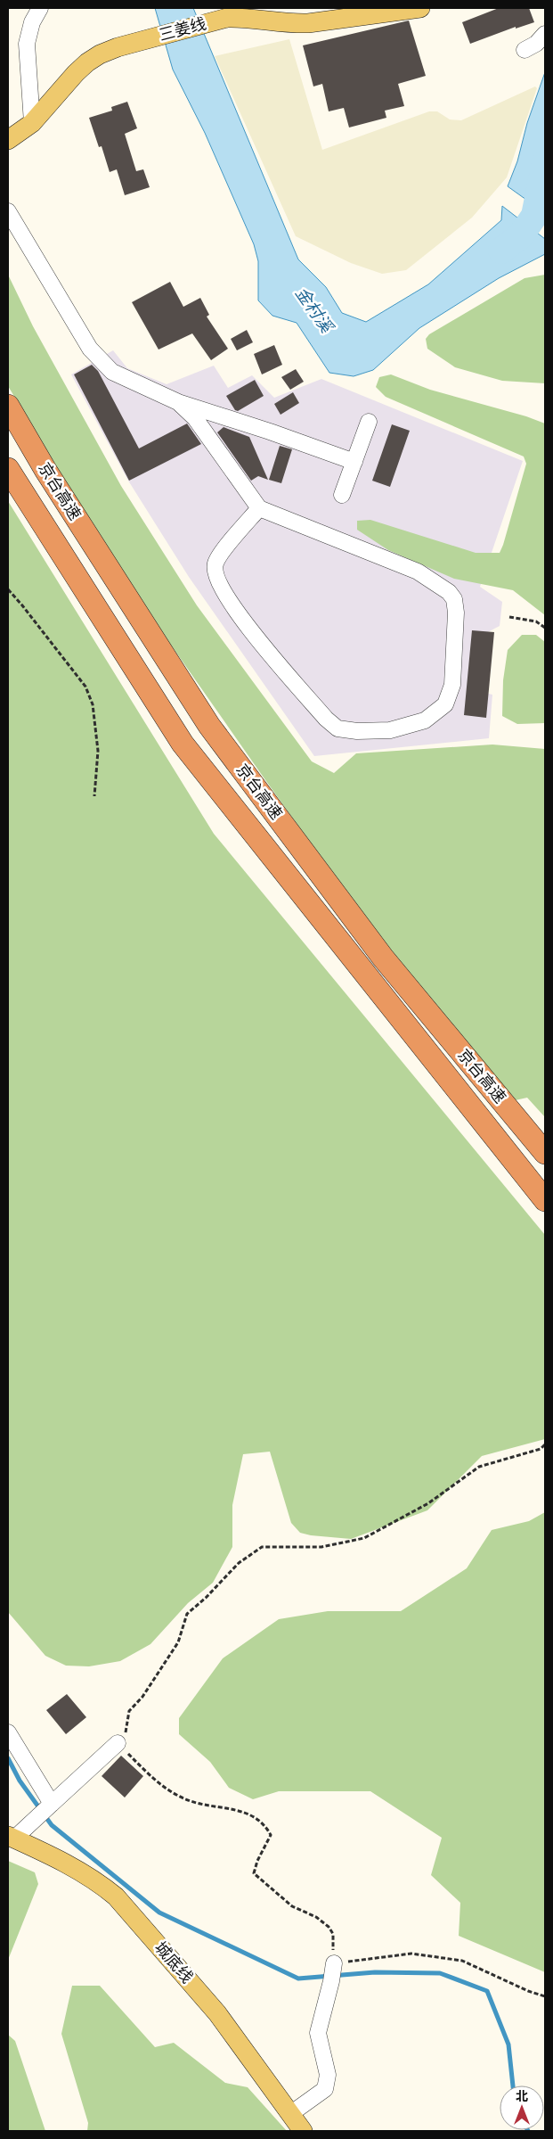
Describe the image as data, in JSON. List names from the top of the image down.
{
  "streets": {
    "highway": ["京台高速"],
    "main road": ["三姜线", "城底线"]
  },
  "water": ["金村溪"],
  "north": "top"
}
